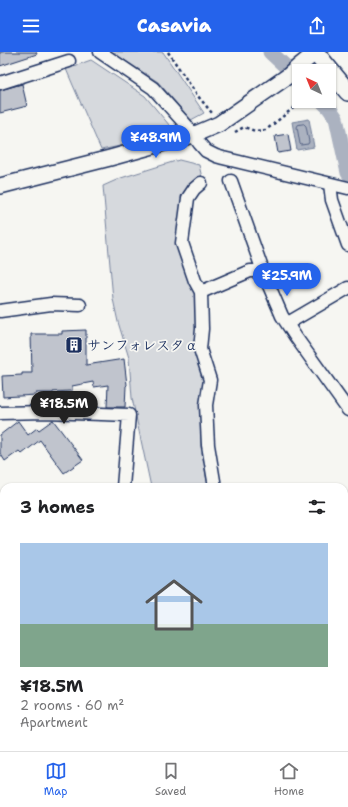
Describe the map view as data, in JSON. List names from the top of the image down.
{
  "places": {
    "building": ["サンフォレスタα"]
  },
  "north": "top left",
  "page": {
    "header": "Casavia",
    "price": ["¥48.9M", "¥25.9M", "¥18.5M"],
    "heading": "3 homes",
    "list": [
      {
        "name": "¥18.5M",
        "note": "2 rooms · 60 m² · Apartment"
      }
    ],
    "tabs": ["Map", "Saved", "Home"]
  }
}
